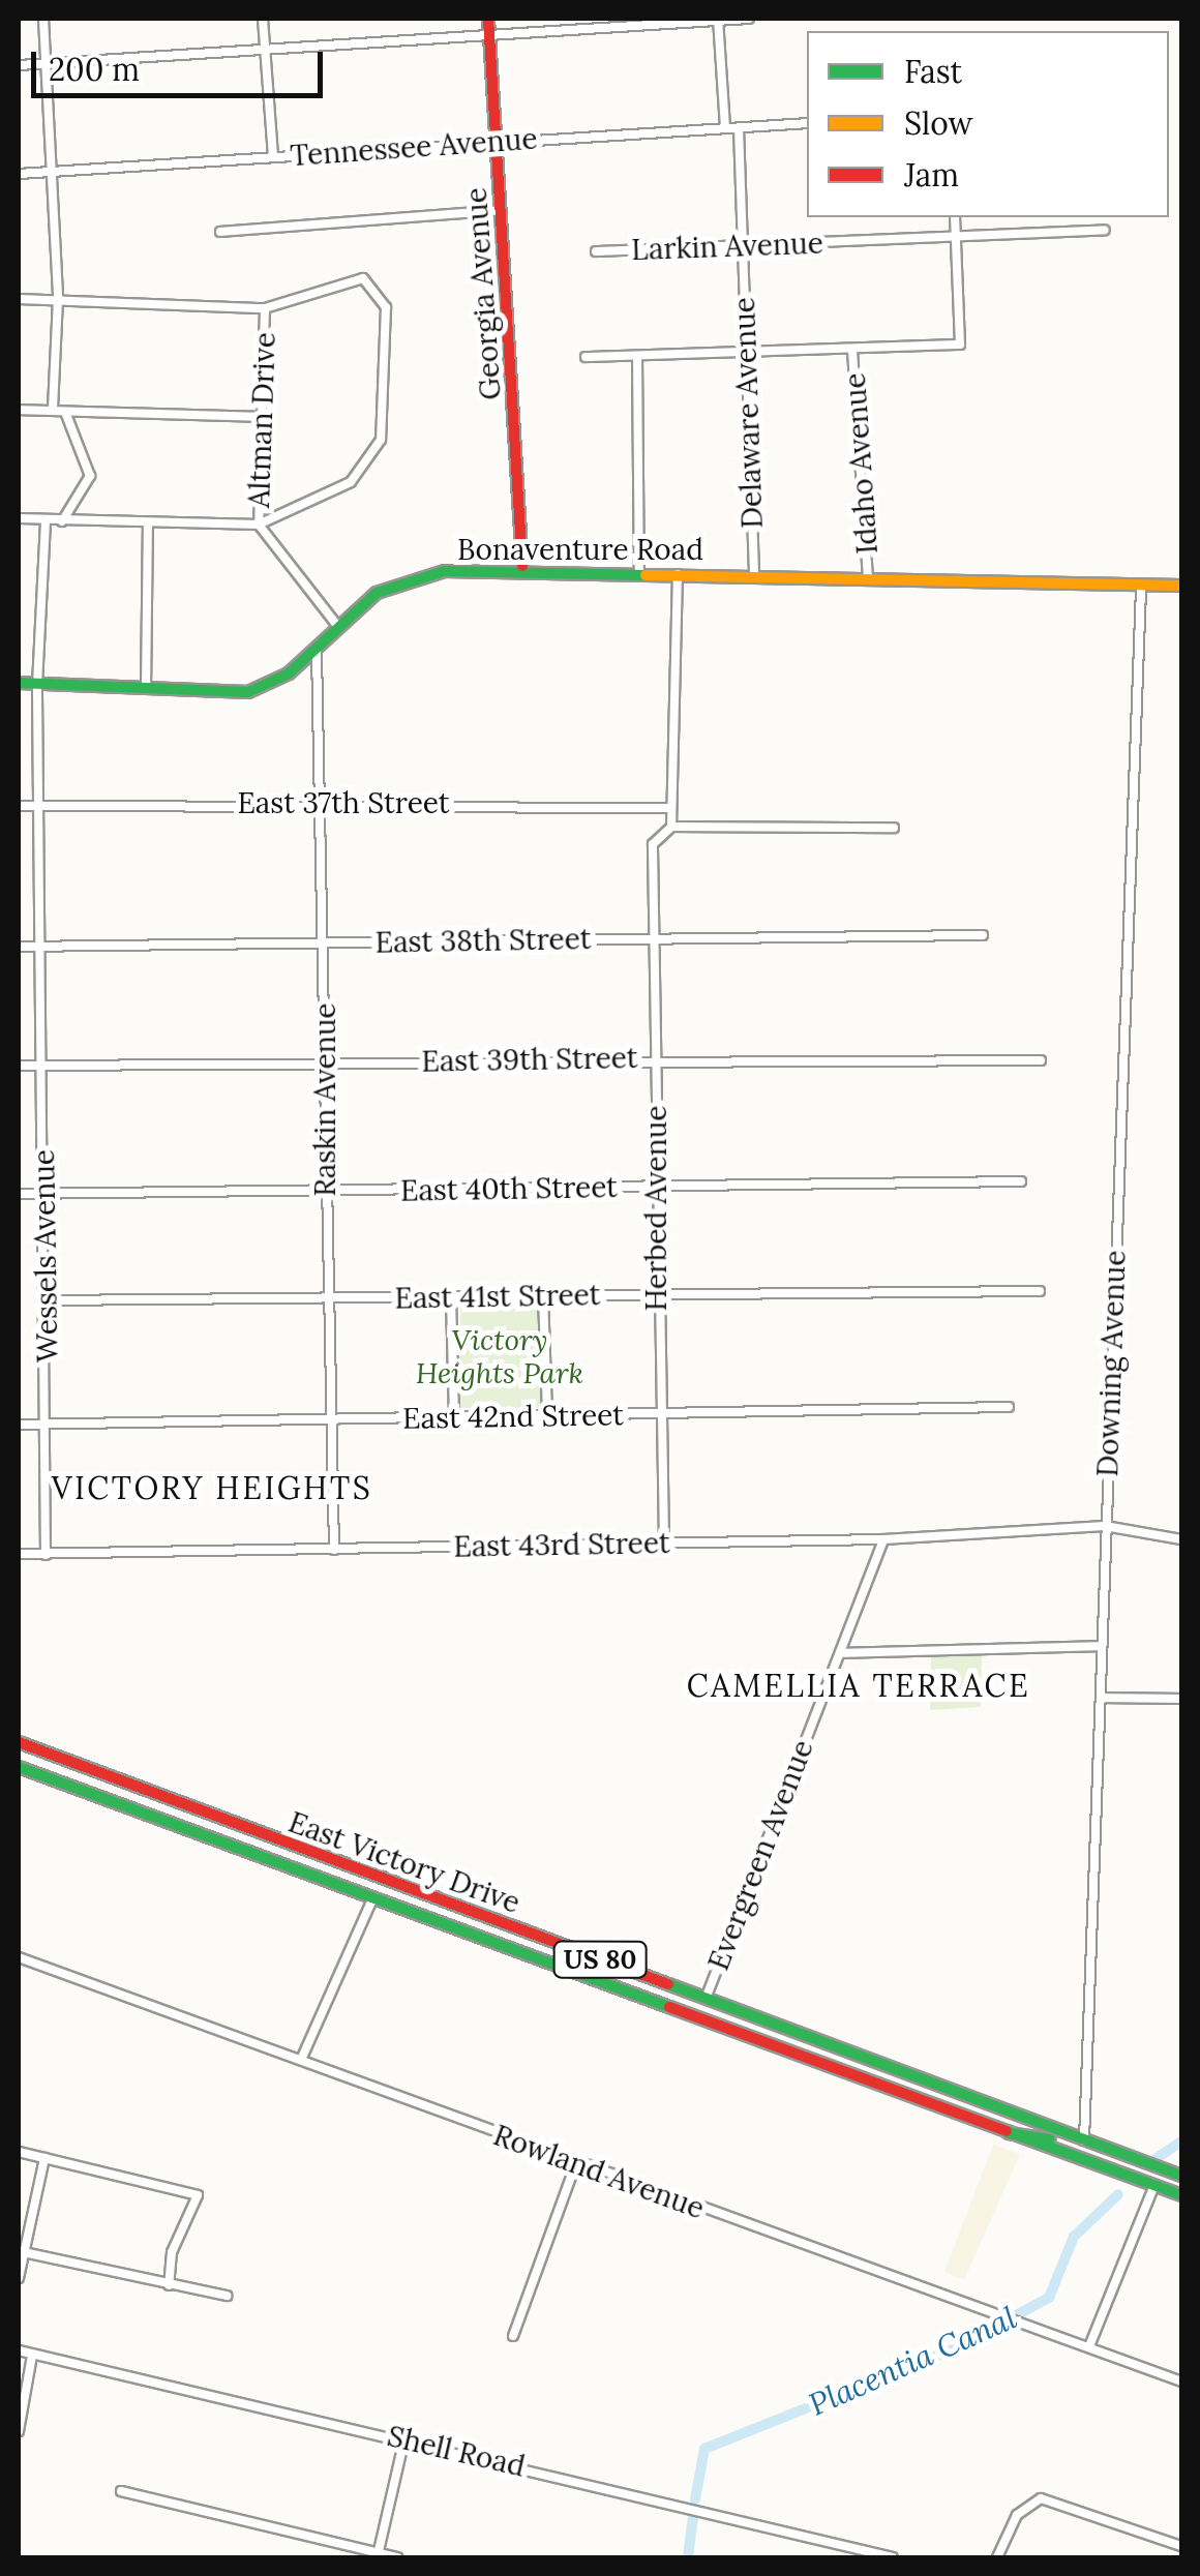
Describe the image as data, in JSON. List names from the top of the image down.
{
  "streets": {
    "main road": [
      "Georgia Avenue",
      "Bonaventure Road",
      "East Victory Drive",
      "US 80"
    ],
    "street": [
      "Tennessee Avenue",
      "Larkin Avenue",
      "Delaware Avenue",
      "Altman Drive",
      "Idaho Avenue",
      "East 37th Street",
      "East 38th Street",
      "East 39th Street",
      "Raskin Avenue",
      "East 40th Street",
      "Herbed Avenue",
      "Wessels Avenue",
      "East 41st Street",
      "Downing Avenue",
      "East 42nd Street",
      "East 43rd Street",
      "Evergreen Avenue",
      "Rowland Avenue",
      "Shell Road"
    ]
  },
  "crossings": [
    ["Tennessee Avenue", "Georgia Avenue"],
    ["Tennessee Avenue", "Delaware Avenue"],
    ["Larkin Avenue", "Delaware Avenue"],
    ["Georgia Avenue", "Bonaventure Road"],
    ["Delaware Avenue", "Bonaventure Road"],
    ["Altman Drive", "Bonaventure Road"],
    ["Idaho Avenue", "Bonaventure Road"],
    ["Bonaventure Road", "Raskin Avenue"],
    ["Bonaventure Road", "Wessels Avenue"],
    ["Bonaventure Road", "Downing Avenue"],
    ["East 37th Street", "Raskin Avenue"],
    ["East 37th Street", "Wessels Avenue"],
    ["East 38th Street", "Raskin Avenue"],
    ["East 38th Street", "Herbed Avenue"],
    ["East 38th Street", "Wessels Avenue"],
    ["East 39th Street", "Raskin Avenue"],
    ["East 39th Street", "Herbed Avenue"],
    ["East 39th Street", "Wessels Avenue"],
    ["Raskin Avenue", "East 40th Street"],
    ["Raskin Avenue", "East 41st Street"],
    ["Raskin Avenue", "East 42nd Street"],
    ["Raskin Avenue", "East 43rd Street"],
    ["East 40th Street", "Herbed Avenue"],
    ["East 40th Street", "Wessels Avenue"],
    ["Herbed Avenue", "East 41st Street"],
    ["Herbed Avenue", "East 42nd Street"],
    ["Herbed Avenue", "East 43rd Street"],
    ["Wessels Avenue", "East 41st Street"],
    ["Wessels Avenue", "East 42nd Street"],
    ["Wessels Avenue", "East 43rd Street"],
    ["Downing Avenue", "East 43rd Street"],
    ["Downing Avenue", "East Victory Drive"],
    ["East 43rd Street", "Evergreen Avenue"],
    ["Evergreen Avenue", "East Victory Drive"]
  ],
  "districts": ["VICTORY HEIGHTS", "CAMELLIA TERRACE"],
  "water": ["Placentia Canal"],
  "parks": ["Victory Heights Park"],
  "legend": ["Fast", "Slow", "Jam"],
  "scale_bar": "200 m"
}
